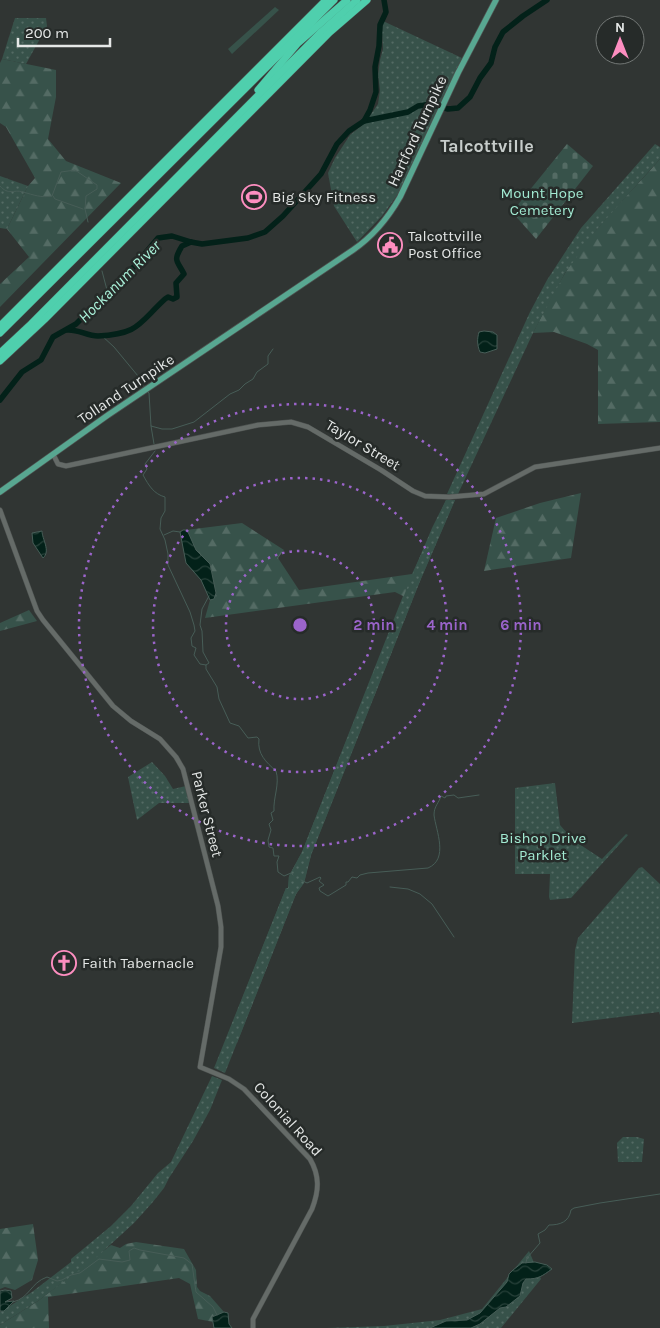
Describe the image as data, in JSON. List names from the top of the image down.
{
  "streets": {
    "main road": ["Hartford Turnpike", "Tolland Turnpike"],
    "street": ["Taylor Street", "Parker Street", "Colonial Road"]
  },
  "crossings": [
    ["Hartford Turnpike", "Tolland Turnpike"],
    ["Tolland Turnpike", "Taylor Street"],
    ["Parker Street", "Colonial Road"]
  ],
  "districts": ["Talcottville"],
  "water": ["Hockanum River"],
  "parks": ["Mount Hope Cemetery", "Bishop Drive Parklet"],
  "places": {
    "sports": ["Big Sky Fitness"],
    "public building": ["Talcottville Post Office"],
    "church": ["Faith Tabernacle"]
  },
  "scale_bar": "200 m",
  "north": "top",
  "rings": ["2 min", "4 min", "6 min"]
}
